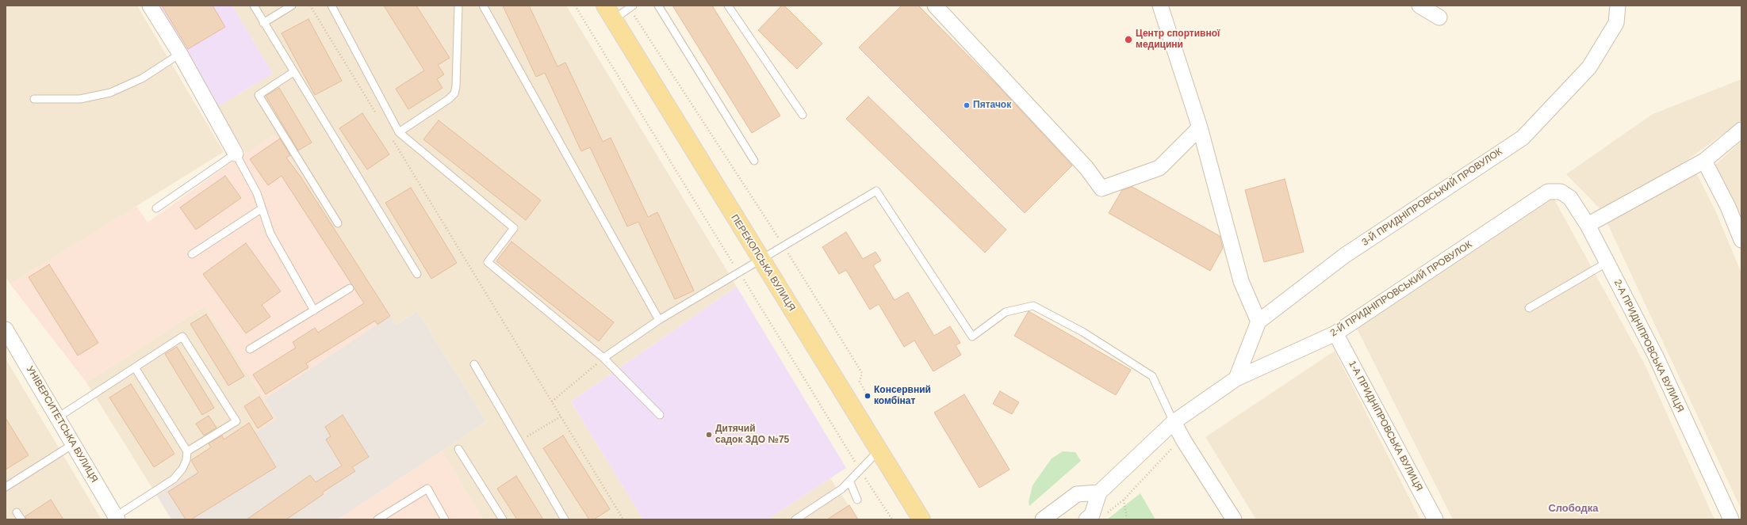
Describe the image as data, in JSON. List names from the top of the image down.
{
  "streets": {
    "main road": ["ПЕРЕКОПСЬКА ВУЛИЦЯ"],
    "street": [
      "3-Й ПРИДНІПРОВСЬКИЙ ПРОВУЛОК",
      "2-Й ПРИДНІПРОВСЬКИЙ ПРОВУЛОК",
      "2-А ПРИДНІПРОВСЬКА ВУЛИЦЯ",
      "УНІВЕРСИТЕТСЬКА ВУЛИЦЯ",
      "1-А ПРИДНІПРОВСЬКА ВУЛИЦЯ"
    ]
  },
  "crossings": [
    ["2-Й ПРИДНІПРОВСЬКИЙ ПРОВУЛОК", "2-А ПРИДНІПРОВСЬКА ВУЛИЦЯ"],
    ["2-Й ПРИДНІПРОВСЬКИЙ ПРОВУЛОК", "1-А ПРИДНІПРОВСЬКА ВУЛИЦЯ"]
  ],
  "districts": ["Слободка"],
  "places": [
    "Центр спортивної медицини",
    "Пятачок",
    "Консервний комбінат",
    "Дитячий садок ЗДО №75"
  ]
}
